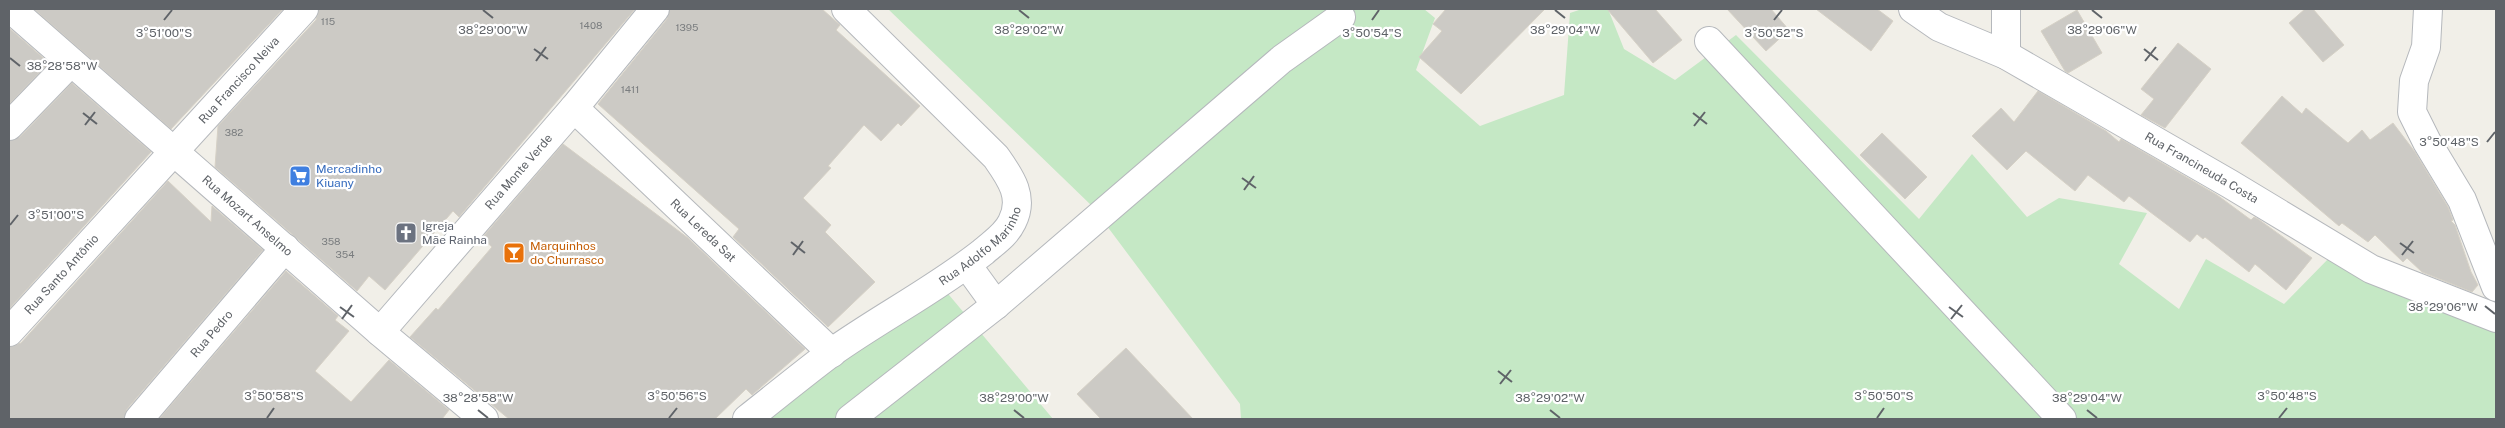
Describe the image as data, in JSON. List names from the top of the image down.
{
  "streets": {
    "street": [
      "Rua Francisco Neiva",
      "Rua Francineuda Costa",
      "Rua Monte Verde",
      "Rua Mozart Anselmo",
      "Rua Lereda Sat",
      "Rua Adolfo Marinho",
      "Rua Santo Antônio",
      "Rua Pedro"
    ]
  },
  "crossings": [
    ["Rua Francisco Neiva", "Rua Mozart Anselmo"],
    ["Rua Francisco Neiva", "Rua Santo Antônio"],
    ["Rua Monte Verde", "Rua Mozart Anselmo"],
    ["Rua Monte Verde", "Rua Lereda Sat"],
    ["Rua Mozart Anselmo", "Rua Santo Antônio"],
    ["Rua Mozart Anselmo", "Rua Pedro"],
    ["Rua Lereda Sat", "Rua Adolfo Marinho"]
  ],
  "places": {
    "supermarket": ["Mercadinho Kiuany"],
    "church": ["Igreja Mãe Rainha"],
    "bar": ["Marquinhos do Churrasco"]
  },
  "house_numbers": [
    "115",
    "1408",
    "1395",
    "1411",
    "382",
    "358",
    "354"
  ],
  "coordinates": [
    "38°29'00\"W",
    "38°29'02\"W",
    "38°29'04\"W",
    "38°29'06\"W",
    "3°51'00\"S",
    "3°50'54\"S",
    "3°50'52\"S",
    "38°28'58\"W",
    "3°50'48\"S",
    "3°50'58\"S",
    "3°50'56\"S",
    "3°50'50\"S"
  ]
}
